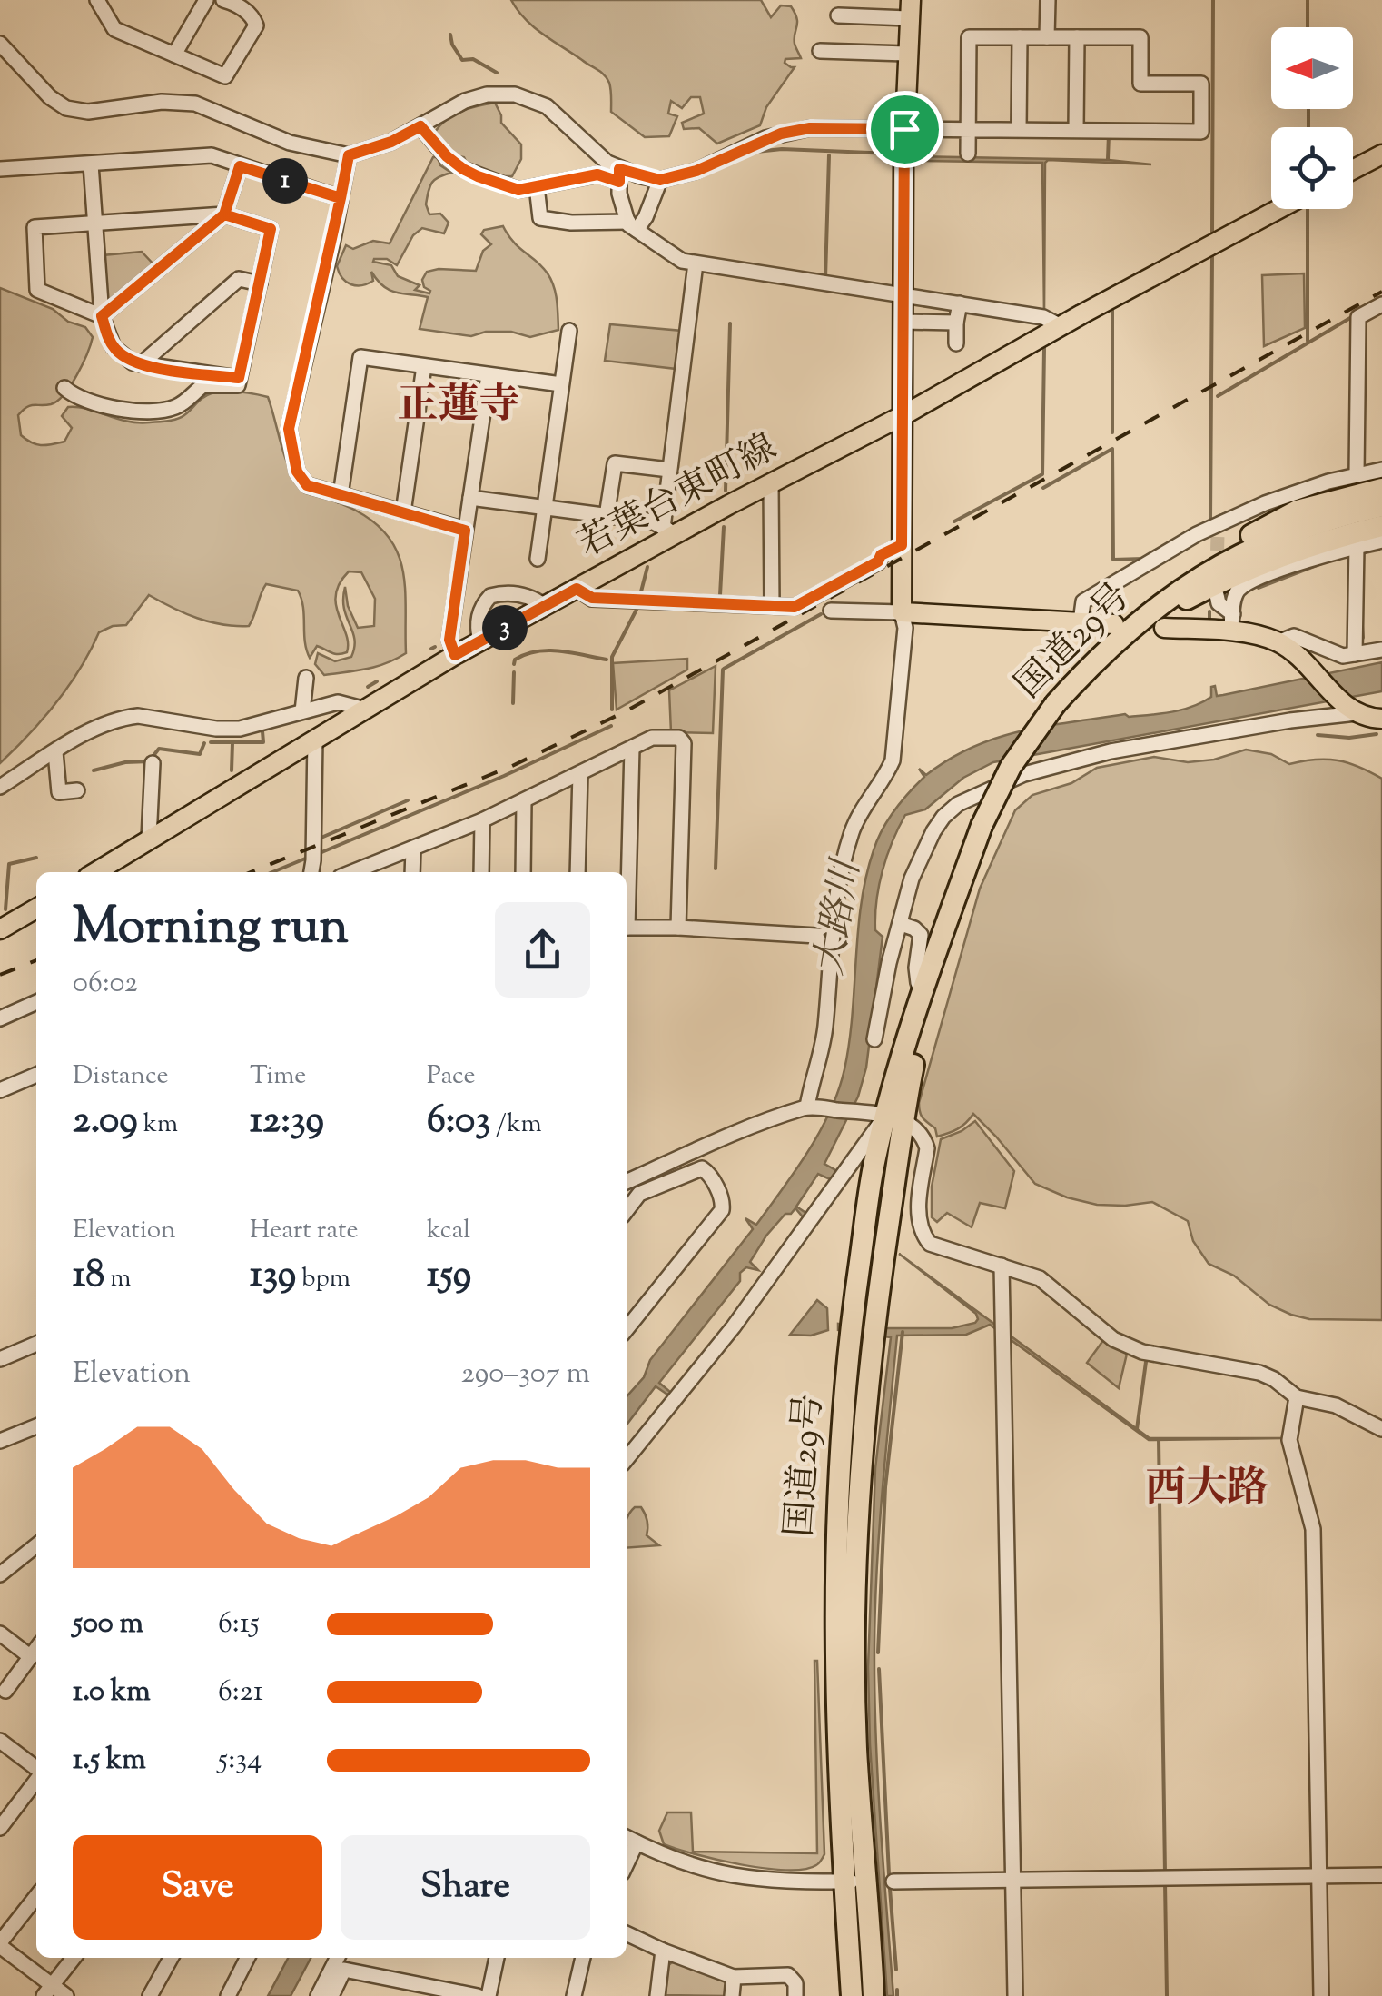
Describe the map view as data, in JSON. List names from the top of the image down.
{
  "streets": {
    "highway": ["国道29号"],
    "main road": ["若葉台東町線"]
  },
  "districts": ["正蓮寺", "西大路"],
  "water": ["大路川"],
  "north": "left",
  "page": {
    "pins": ["1", "3"],
    "heading": ["Morning run", "06:02"],
    "stats": [
      ["Distance", "2.09 km"],
      ["Time", "12:39"],
      ["Pace", "6:03 /km"],
      ["Elevation", "18 m"],
      ["Heart rate", "139 bpm"],
      ["kcal", "159"]
    ],
    "chart": ["Elevation", "290–307 m"],
    "list": [
      {
        "name": "500 m",
        "note": "6:15"
      },
      {
        "name": "1.0 km",
        "note": "6:21"
      },
      {
        "name": "1.5 km",
        "note": "5:34"
      }
    ],
    "buttons": ["Save", "Share"]
  }
}
